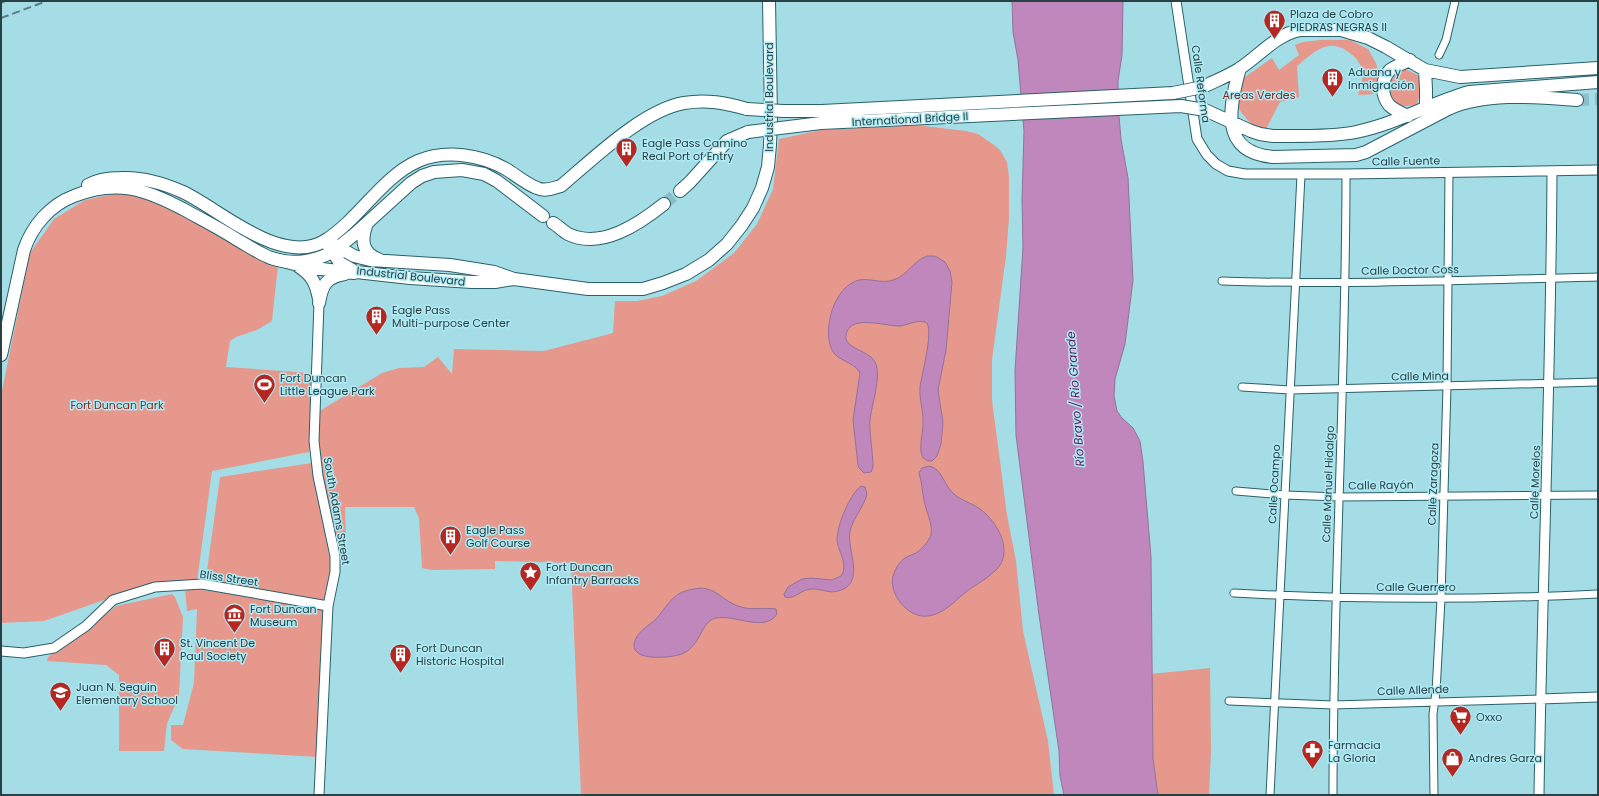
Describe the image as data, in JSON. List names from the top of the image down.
{
  "streets": {
    "main road": ["Industrial Boulevard", "International Bridge II"],
    "street": [
      "Calle Reforma",
      "Calle Fuente",
      "Calle Doctor Coss",
      "Calle Mina",
      "Calle Morelos",
      "Calle Ocampo",
      "Calle Manuel Hidalgo",
      "Calle Zaragoza",
      "Calle Rayón",
      "South Adams Street",
      "Bliss Street",
      "Calle Guerrero",
      "Calle Allende"
    ]
  },
  "crossings": [
    ["Calle Reforma", "Calle Fuente"],
    ["Industrial Boulevard", "International Bridge II"],
    ["Calle Fuente", "Calle Morelos"],
    ["Calle Fuente", "Calle Ocampo"],
    ["Calle Fuente", "Calle Manuel Hidalgo"],
    ["Calle Fuente", "Calle Zaragoza"],
    ["Calle Doctor Coss", "Calle Morelos"],
    ["Calle Doctor Coss", "Calle Ocampo"],
    ["Calle Doctor Coss", "Calle Manuel Hidalgo"],
    ["Calle Doctor Coss", "Calle Zaragoza"],
    ["Calle Mina", "Calle Morelos"],
    ["Calle Mina", "Calle Ocampo"],
    ["Calle Mina", "Calle Manuel Hidalgo"],
    ["Calle Mina", "Calle Zaragoza"],
    ["Calle Morelos", "Calle Rayón"],
    ["Calle Morelos", "Calle Guerrero"],
    ["Calle Morelos", "Calle Allende"],
    ["Calle Ocampo", "Calle Rayón"],
    ["Calle Ocampo", "Calle Guerrero"],
    ["Calle Ocampo", "Calle Allende"],
    ["Calle Manuel Hidalgo", "Calle Rayón"],
    ["Calle Manuel Hidalgo", "Calle Guerrero"],
    ["Calle Manuel Hidalgo", "Calle Allende"],
    ["Calle Zaragoza", "Calle Rayón"],
    ["Calle Zaragoza", "Calle Guerrero"],
    ["Calle Zaragoza", "Calle Allende"],
    ["South Adams Street", "Bliss Street"]
  ],
  "water": ["Río Bravo / Rio Grande"],
  "parks": ["Areas Verdes", "Fort Duncan Park"],
  "places": {
    "building": [
      "Plaza de Cobro PIEDRAS NEGRAS II",
      "Aduana y Inmigración",
      "Eagle Pass Camino Real Port of Entry",
      "Eagle Pass Multi-purpose Center",
      "Eagle Pass Golf Course",
      "St. Vincent De Paul Society",
      "Fort Duncan Historic Hospital"
    ],
    "sports": ["Fort Duncan Little League Park"],
    "place": ["Fort Duncan Infantry Barracks"],
    "museum": ["Fort Duncan Museum"],
    "school or university": ["Juan N. Seguin Elementary School"],
    "supermarket": ["Oxxo"],
    "pharmacy": ["Farmacia La Gloria"],
    "shop": ["Andres Garza"]
  }
}
